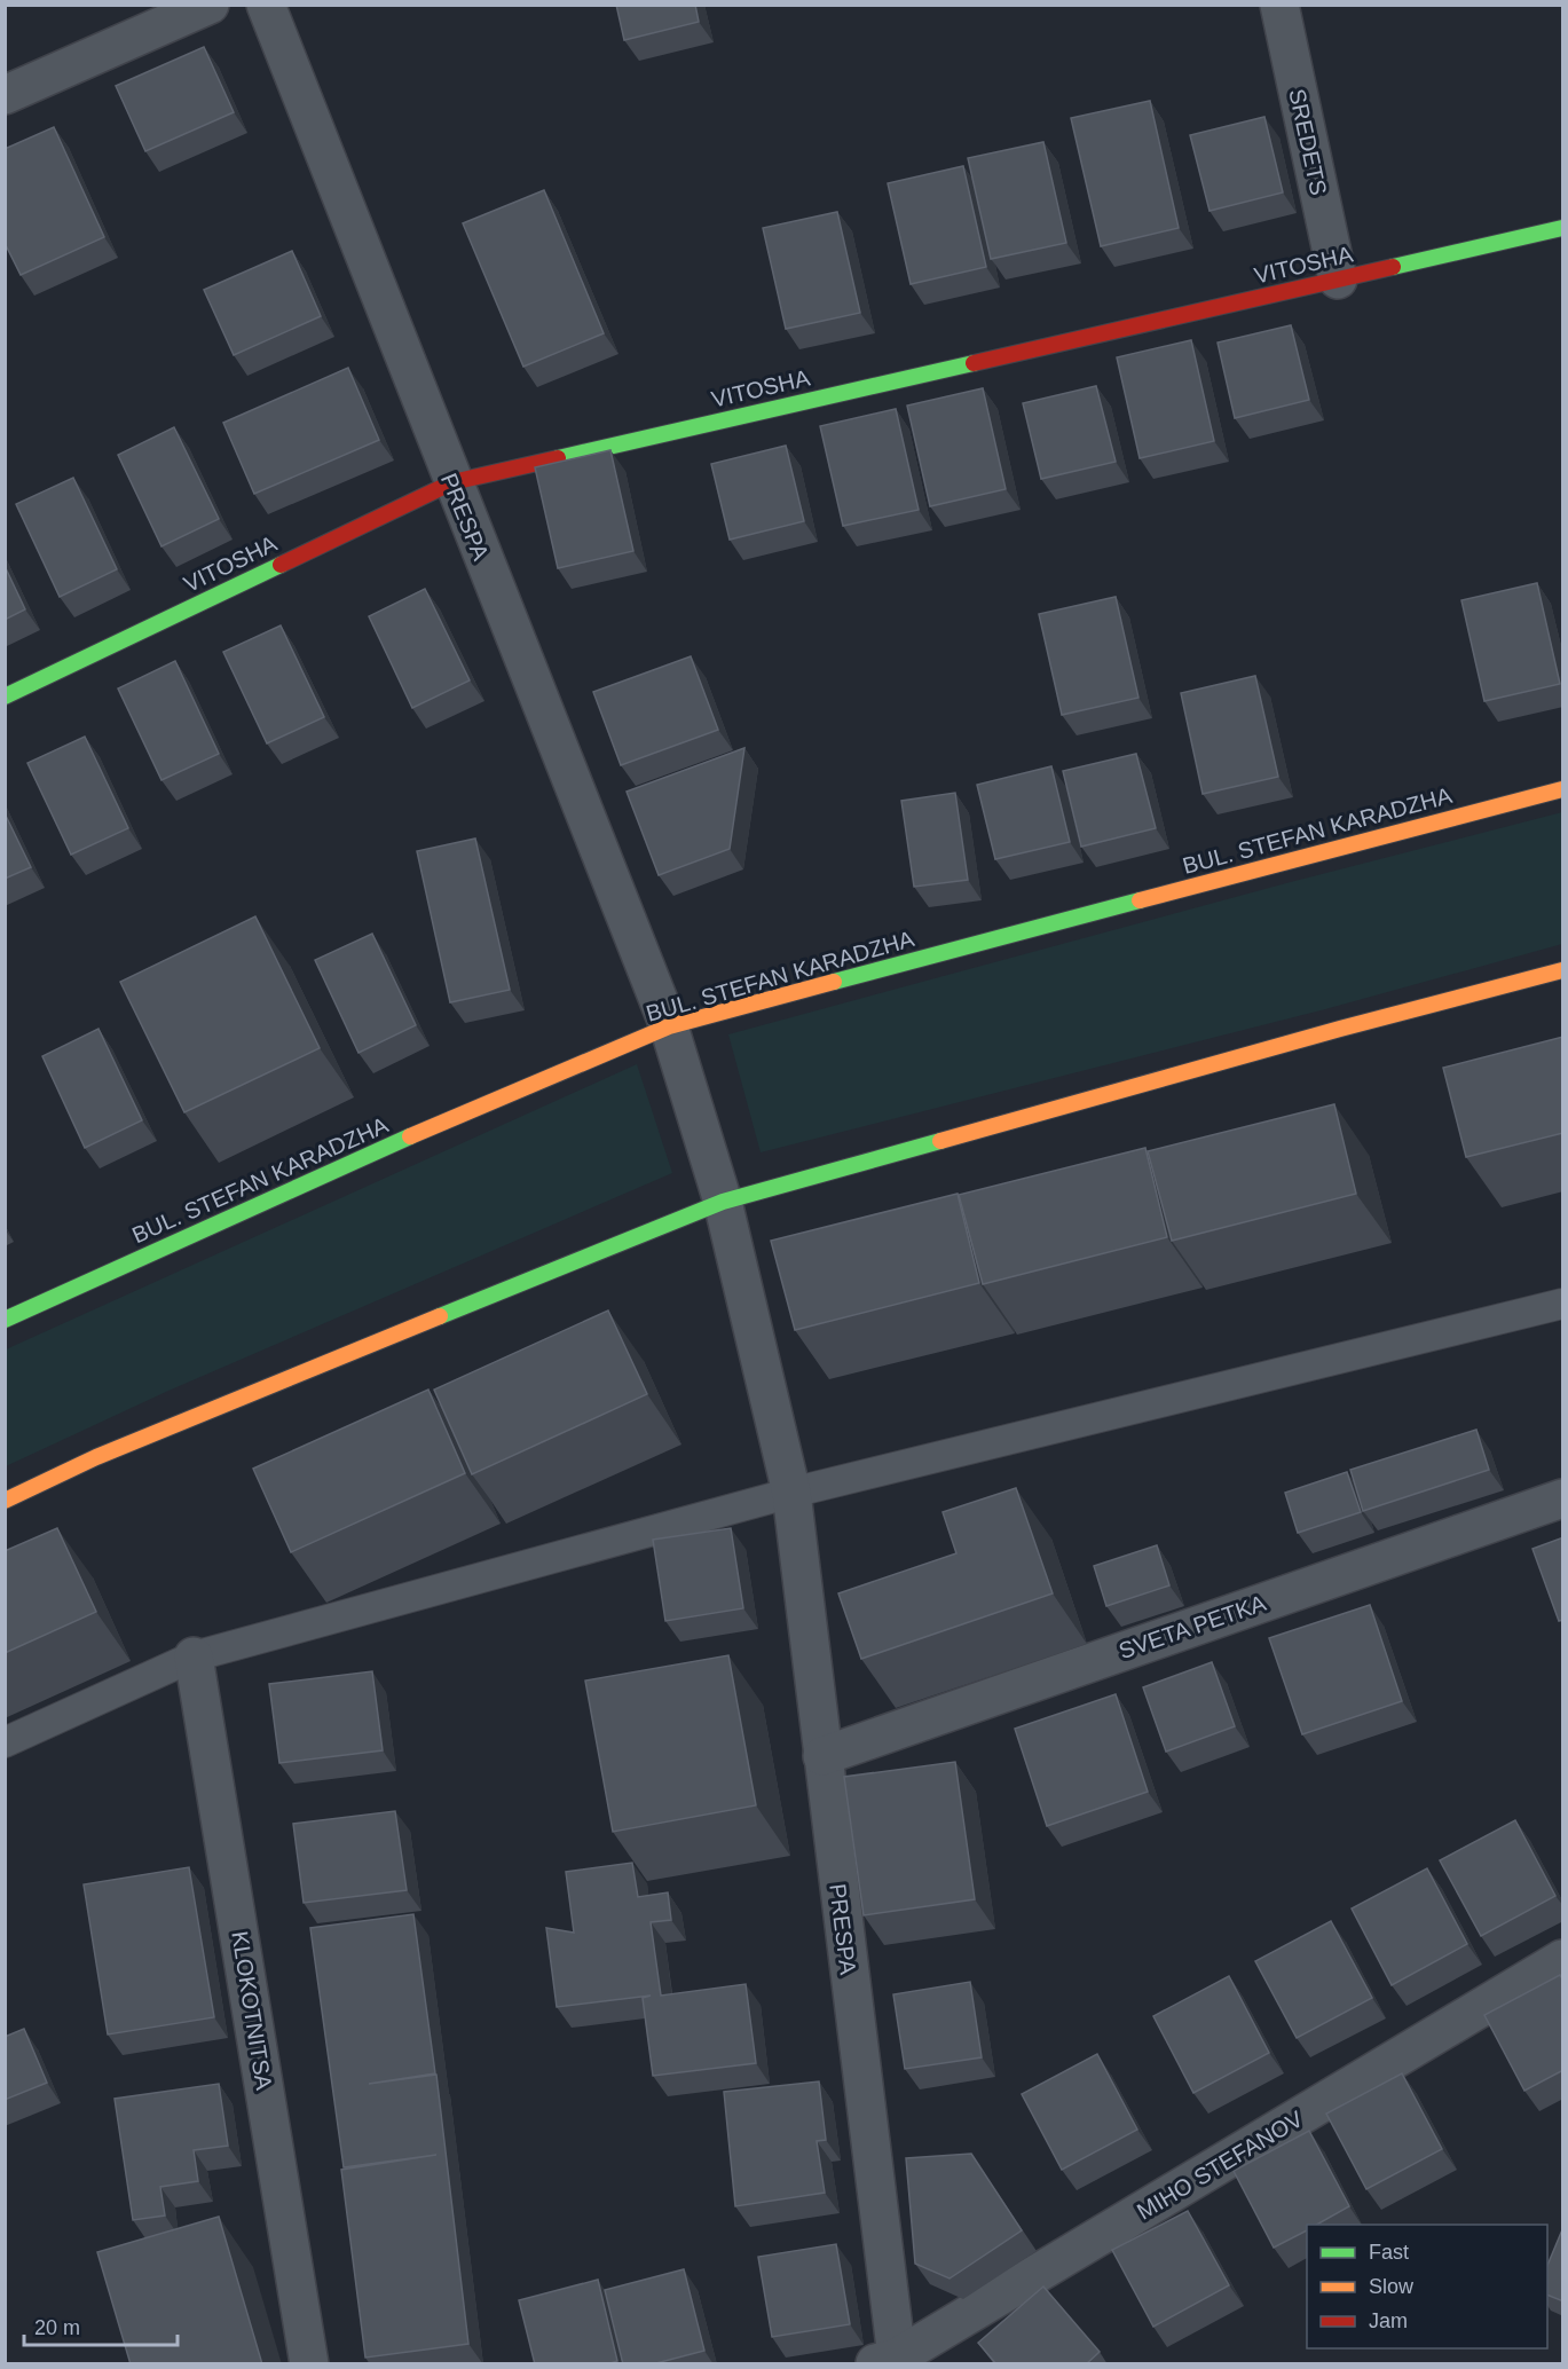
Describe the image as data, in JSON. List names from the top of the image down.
{
  "streets": {
    "street": [
      "SREDETS",
      "VITOSHA",
      "PRESPA",
      "BUL. STEFAN KARADZHA",
      "SVETA PETKA",
      "KLOKOTNITSA",
      "MIHO STEFANOV"
    ]
  },
  "crossings": [
    ["SREDETS", "VITOSHA"],
    ["VITOSHA", "PRESPA"],
    ["PRESPA", "BUL. STEFAN KARADZHA"],
    ["PRESPA", "SVETA PETKA"],
    ["PRESPA", "MIHO STEFANOV"]
  ],
  "legend": ["Fast", "Slow", "Jam"],
  "scale_bar": "20 m"
}
